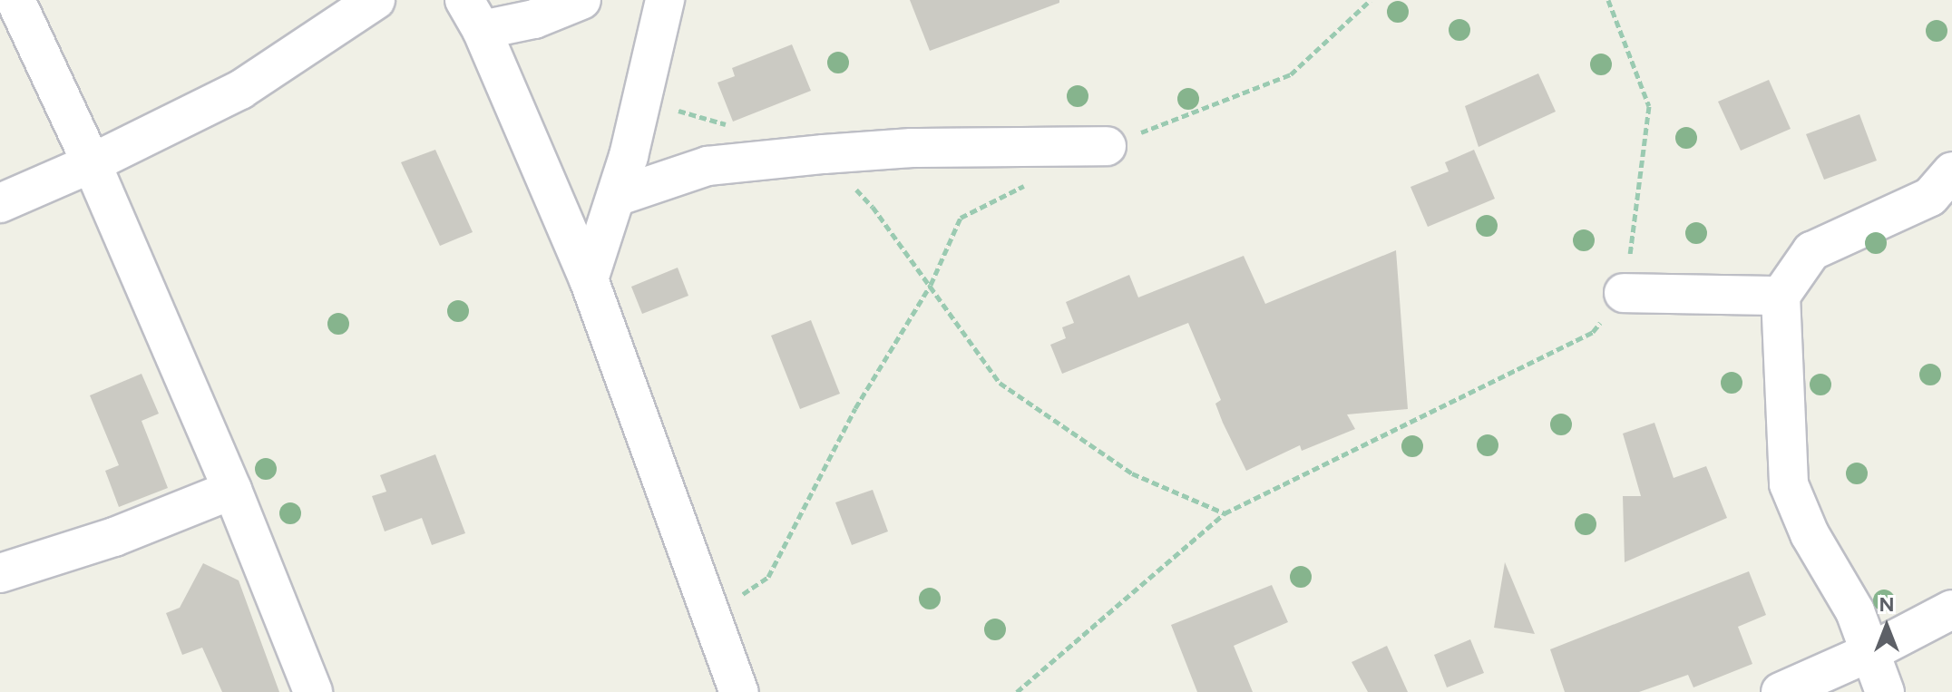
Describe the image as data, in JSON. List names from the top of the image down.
{
  "north": "top"
}
